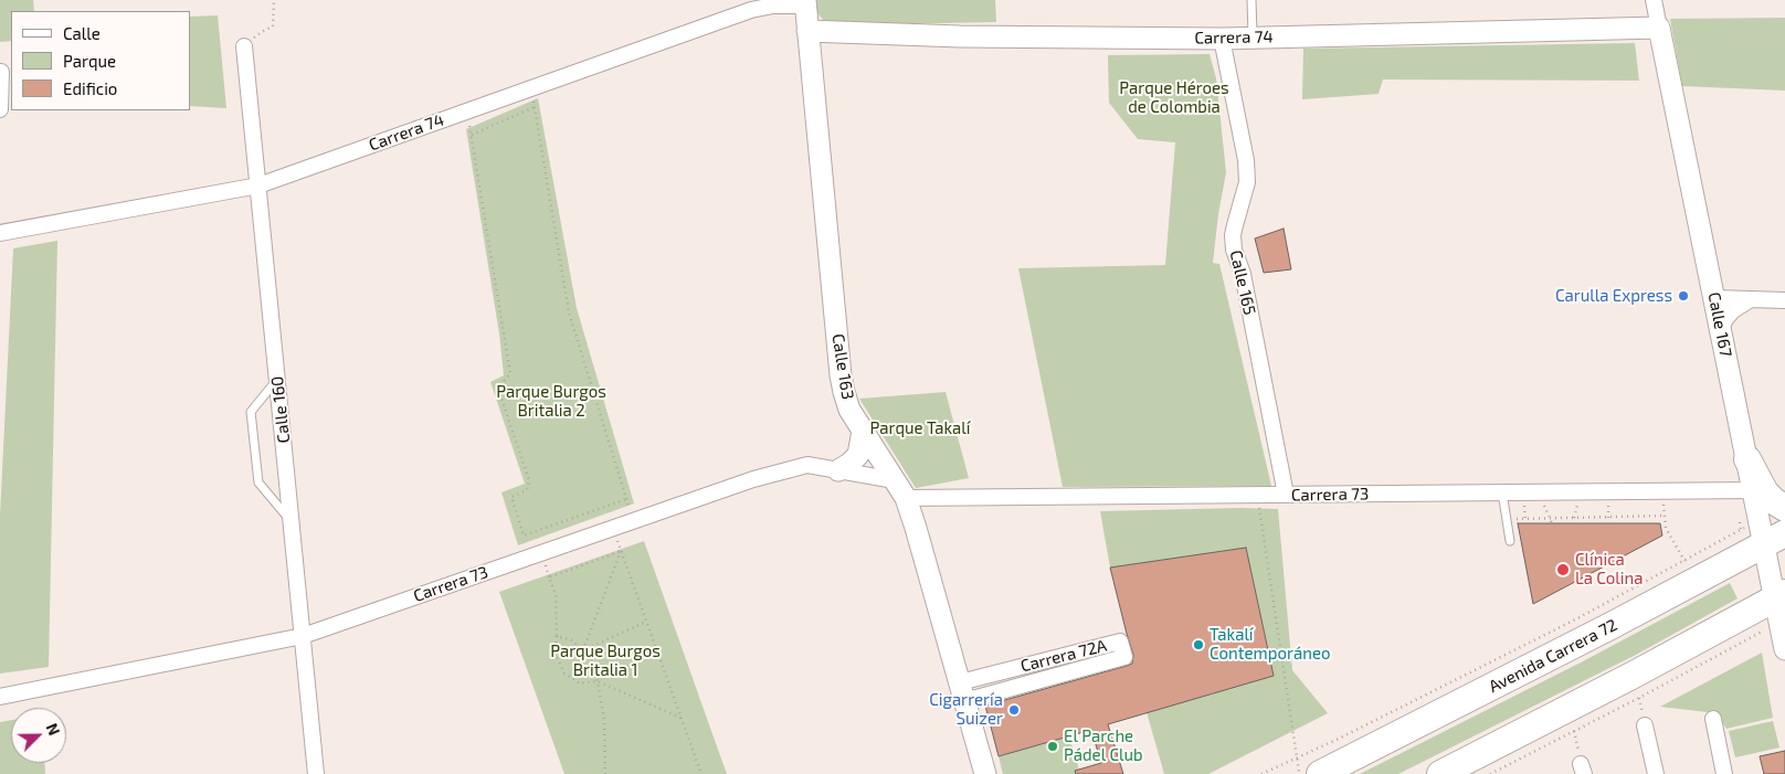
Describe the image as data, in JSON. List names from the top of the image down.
{
  "streets": {
    "highway": ["Avenida Carrera 72"],
    "street": [
      "Carrera 74",
      "Calle 165",
      "Calle 167",
      "Calle 163",
      "Calle 160",
      "Carrera 73",
      "Carrera 72A"
    ]
  },
  "crossings": [
    ["Carrera 74", "Calle 165"],
    ["Carrera 74", "Calle 167"],
    ["Carrera 74", "Calle 163"],
    ["Carrera 74", "Calle 160"],
    ["Calle 165", "Carrera 73"],
    ["Calle 167", "Carrera 73"],
    ["Calle 167", "Avenida Carrera 72"],
    ["Calle 163", "Carrera 73"],
    ["Calle 163", "Carrera 72A"],
    ["Calle 160", "Carrera 73"]
  ],
  "parks": [
    "Parque Héroes de Colombia",
    "Parque Burgos Britalia 2",
    "Parque Takalí",
    "Parque Burgos Britalia 1"
  ],
  "places": [
    "Carulla Express",
    "Clínica La Colina",
    "Takalí Contemporáneo",
    "Cigarrería Suizer",
    "El Parche Pádel Club"
  ],
  "legend": ["Calle", "Parque", "Edificio"],
  "north": "top right"
}
